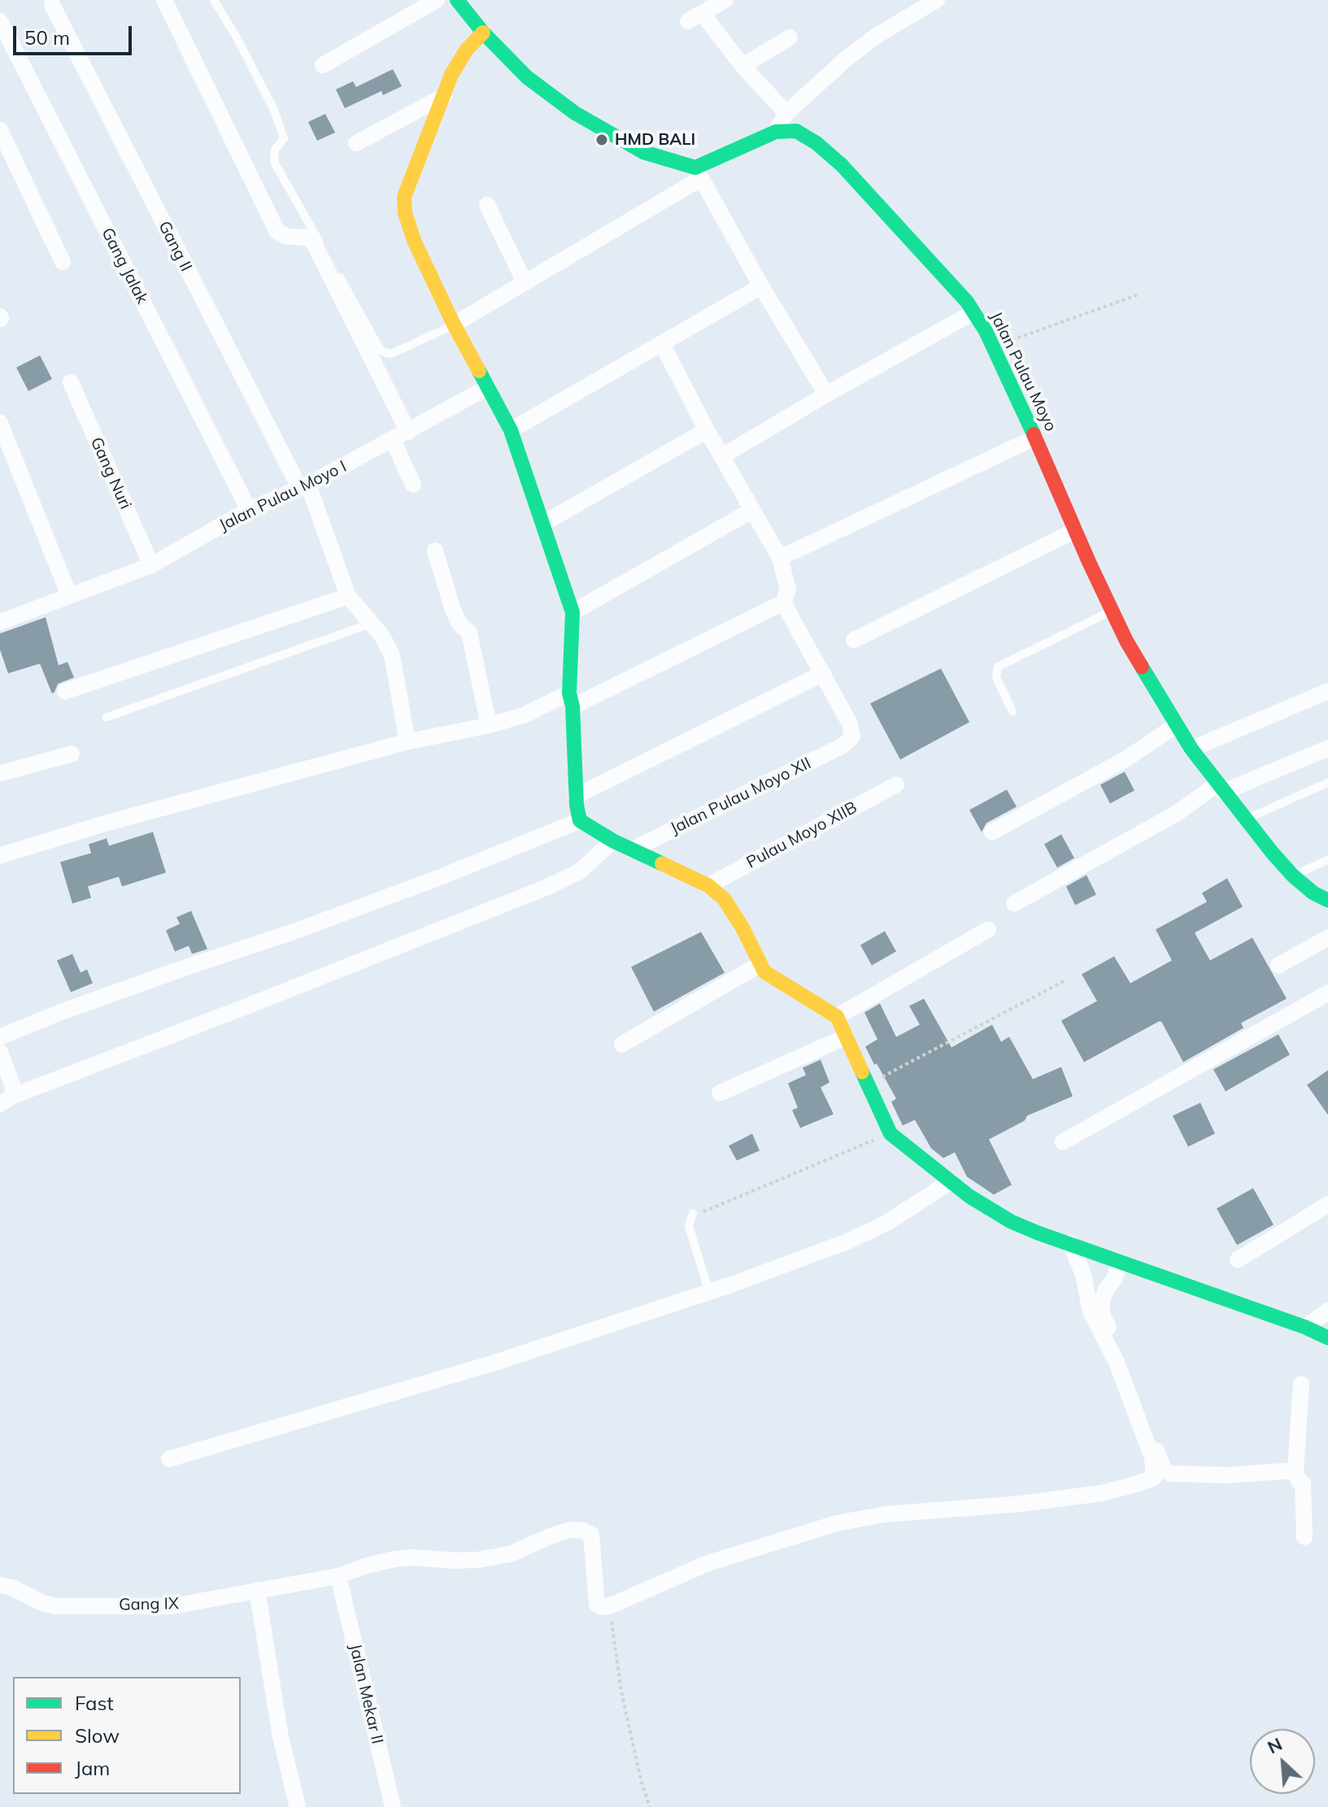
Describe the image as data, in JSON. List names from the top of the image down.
{
  "streets": {
    "street": [
      "Gang II",
      "Gang Jalak",
      "Jalan Pulau Moyo",
      "Gang Nuri",
      "Jalan Pulau Moyo I",
      "Jalan Pulau Moyo XII",
      "Pulau Moyo XIIB",
      "Gang IX",
      "Jalan Mekar II"
    ]
  },
  "crossings": [
    ["Gang II", "Jalan Pulau Moyo I"],
    ["Gang Jalak", "Jalan Pulau Moyo I"],
    ["Gang Nuri", "Jalan Pulau Moyo I"],
    ["Gang IX", "Jalan Mekar II"]
  ],
  "places": ["HMD BALI"],
  "legend": ["Fast", "Slow", "Jam"],
  "scale_bar": "50 m",
  "north": "top left"
}
